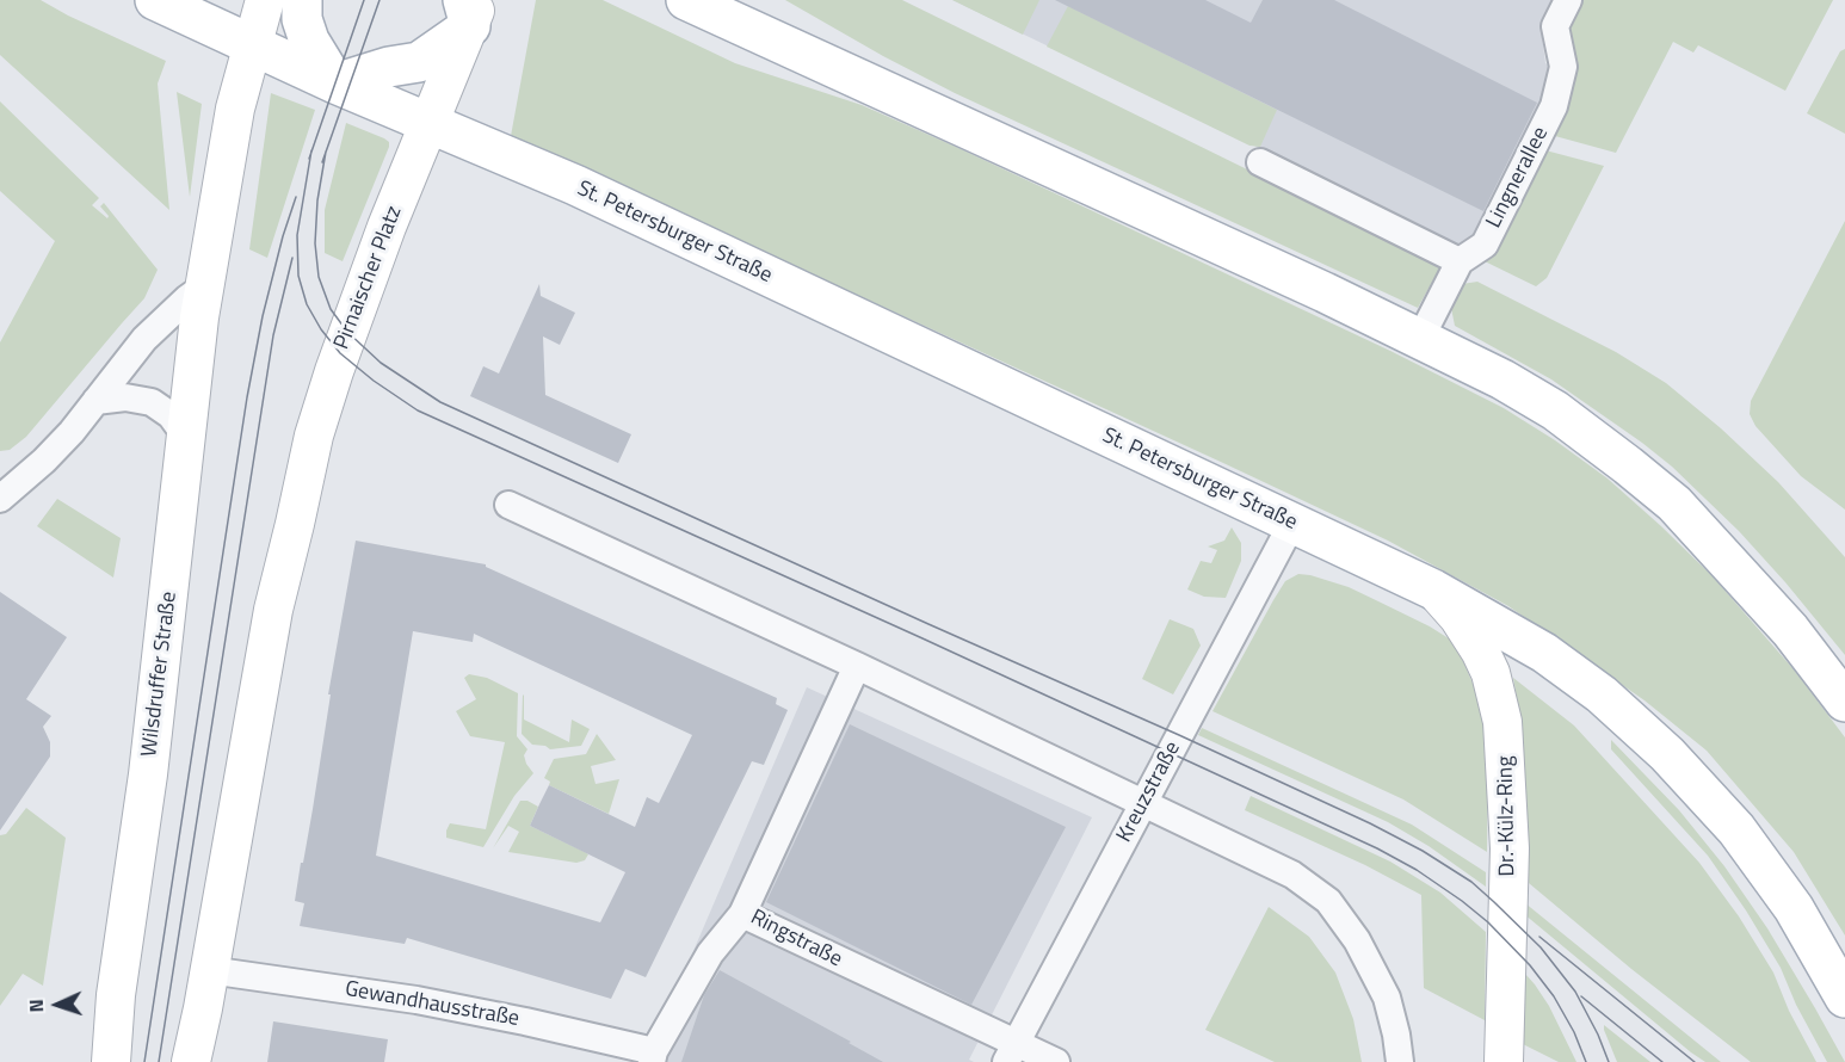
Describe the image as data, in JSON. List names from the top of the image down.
{
  "streets": {
    "main road": ["St. Petersburger Straße"],
    "street": [
      "Lingnerallee",
      "Pirnaischer Platz",
      "Wilsdruffer Straße",
      "Kreuzstraße",
      "Dr.-Külz-Ring",
      "Ringstraße",
      "Gewandhausstraße"
    ]
  },
  "crossings": [
    ["St. Petersburger Straße", "Pirnaischer Platz"],
    ["St. Petersburger Straße", "Kreuzstraße"],
    ["St. Petersburger Straße", "Dr.-Külz-Ring"],
    ["Pirnaischer Platz", "Gewandhausstraße"],
    ["Kreuzstraße", "Ringstraße"],
    ["Ringstraße", "Gewandhausstraße"]
  ],
  "north": "left"
}
